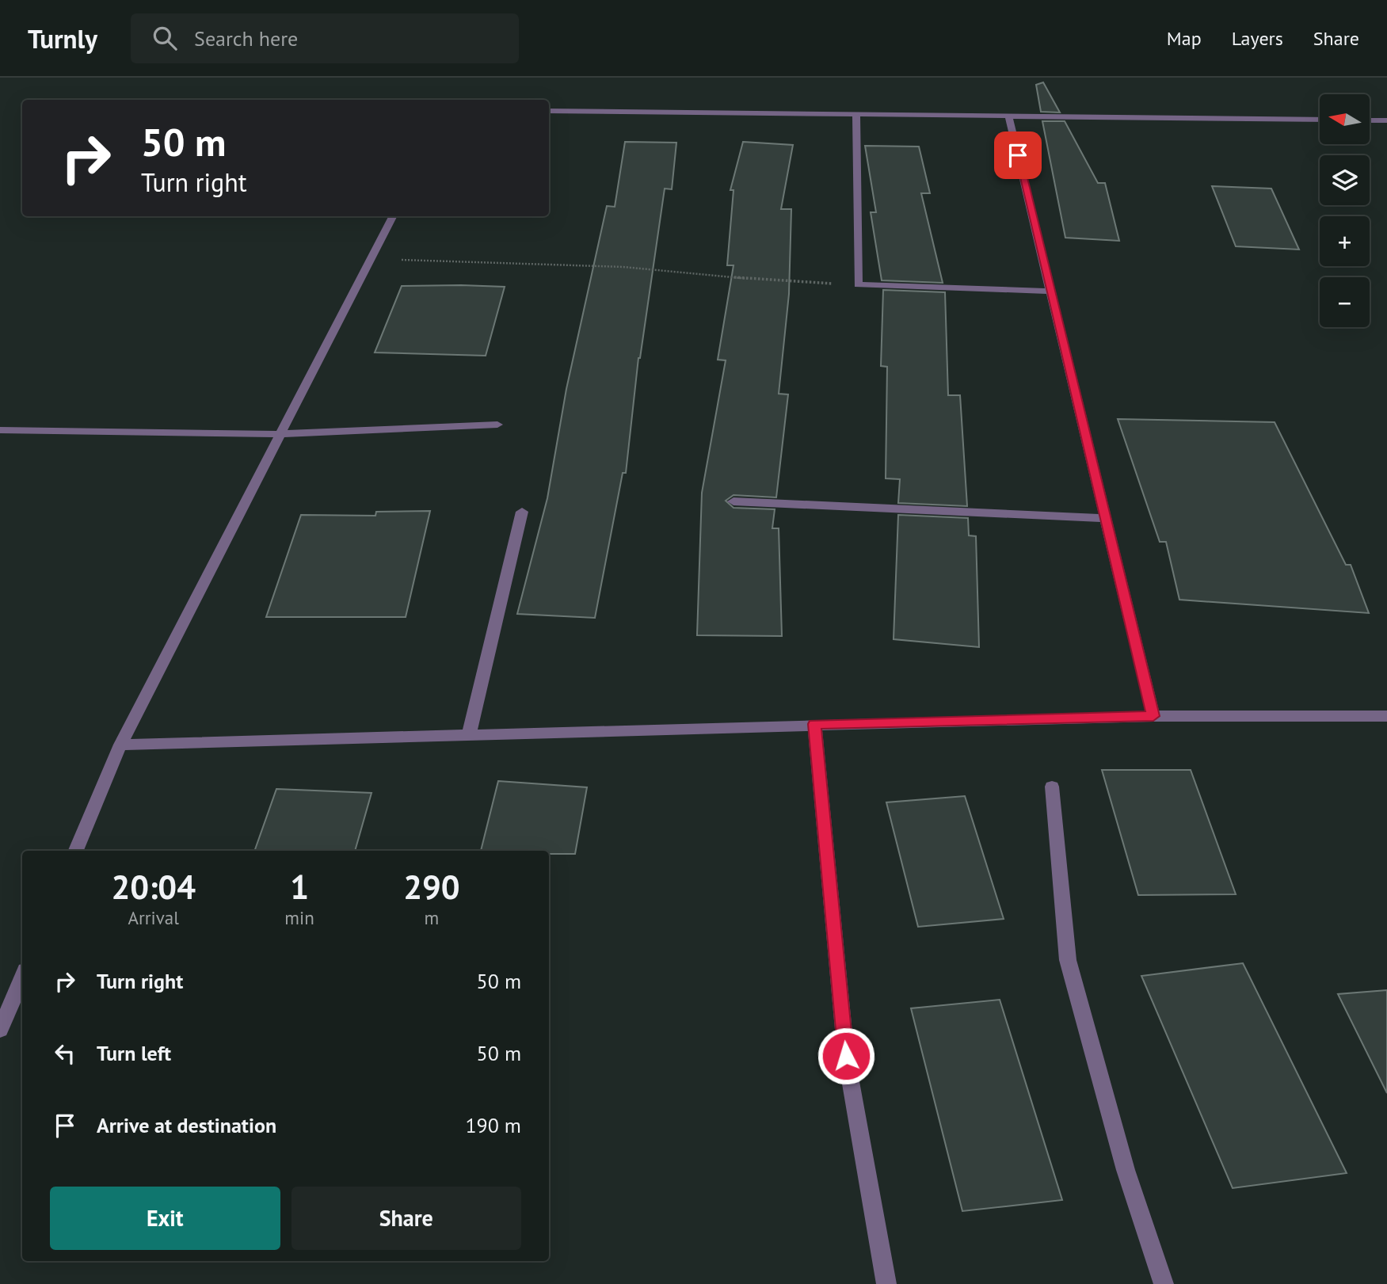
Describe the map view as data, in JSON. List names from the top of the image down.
{
  "north": "left",
  "page": {
    "header": "Turnly",
    "search": "Search here",
    "nav": ["Map", "Layers", "Share"],
    "map_buttons": ["+", "−"],
    "turn": ["50 m", "Turn right"],
    "eta": [
      "20:04",
      "Arrival",
      "1",
      "min",
      "290",
      "m"
    ],
    "list": [
      {
        "name": "Turn right",
        "value": "50 m"
      },
      {
        "name": "Turn left",
        "value": "50 m"
      },
      {
        "name": "Arrive at destination",
        "value": "190 m"
      }
    ],
    "buttons": ["Exit", "Share"]
  }
}
